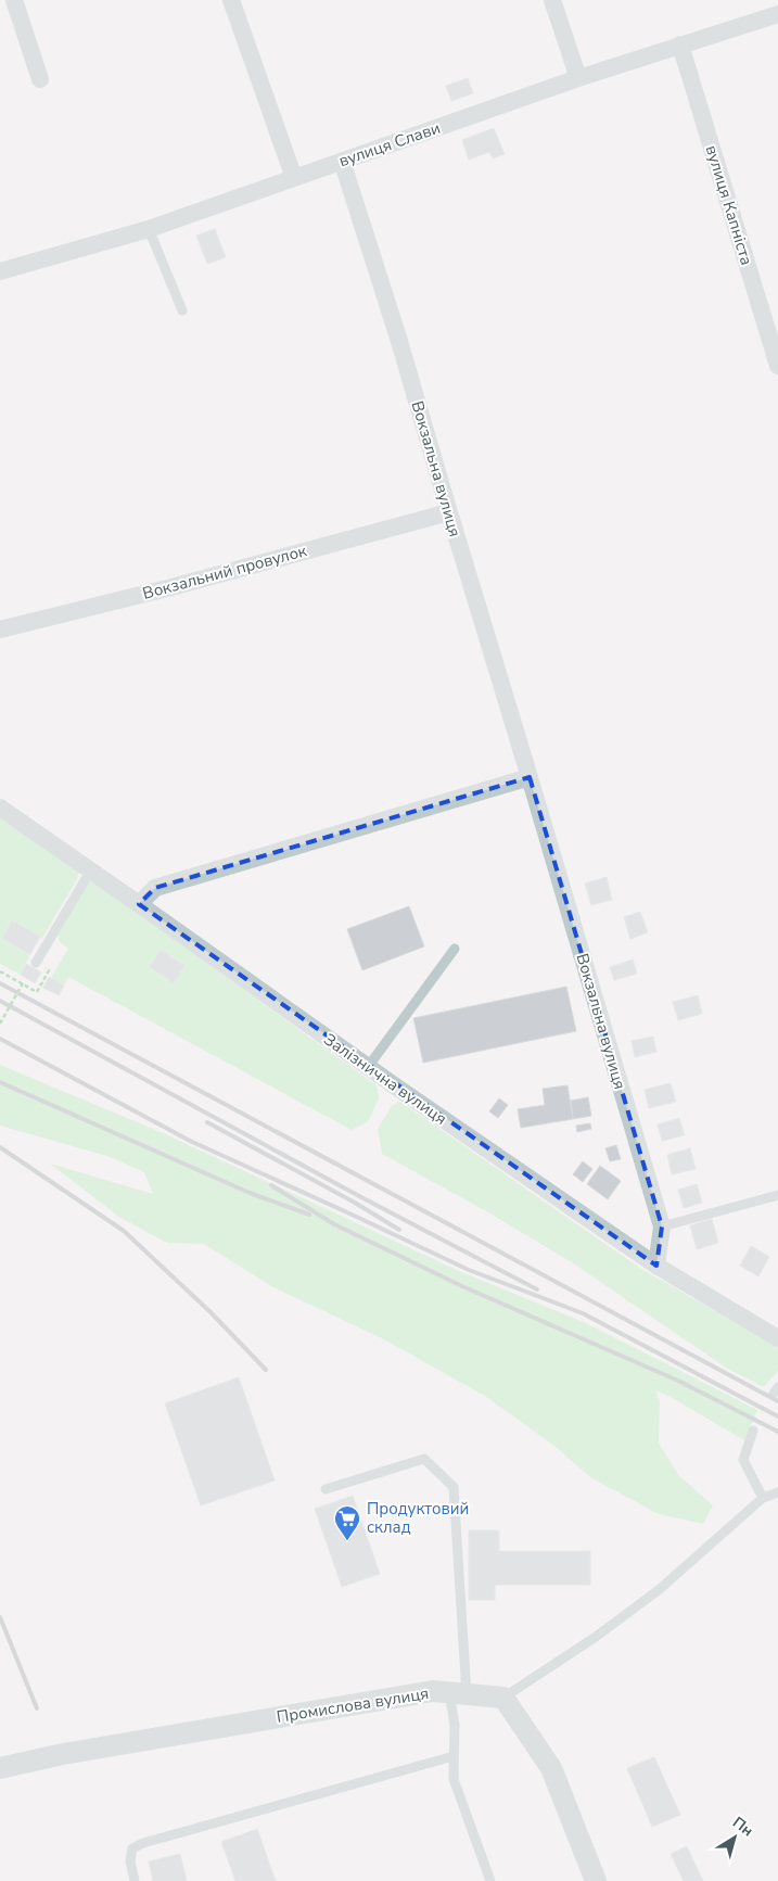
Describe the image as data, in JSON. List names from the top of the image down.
{
  "streets": {
    "street": [
      "вулиця Слави",
      "вулиця Капніста",
      "Вокзальна вулиця",
      "Вокзальний провулок",
      "Залізнична вулиця",
      "Промислова вулиця"
    ]
  },
  "crossings": [
    ["вулиця Слави", "вулиця Капніста"],
    ["вулиця Слави", "Вокзальна вулиця"],
    ["Вокзальна вулиця", "Вокзальний провулок"],
    ["Вокзальна вулиця", "Залізнична вулиця"]
  ],
  "places": {
    "supermarket": ["Продуктовий склад"]
  },
  "north": "top right"
}
